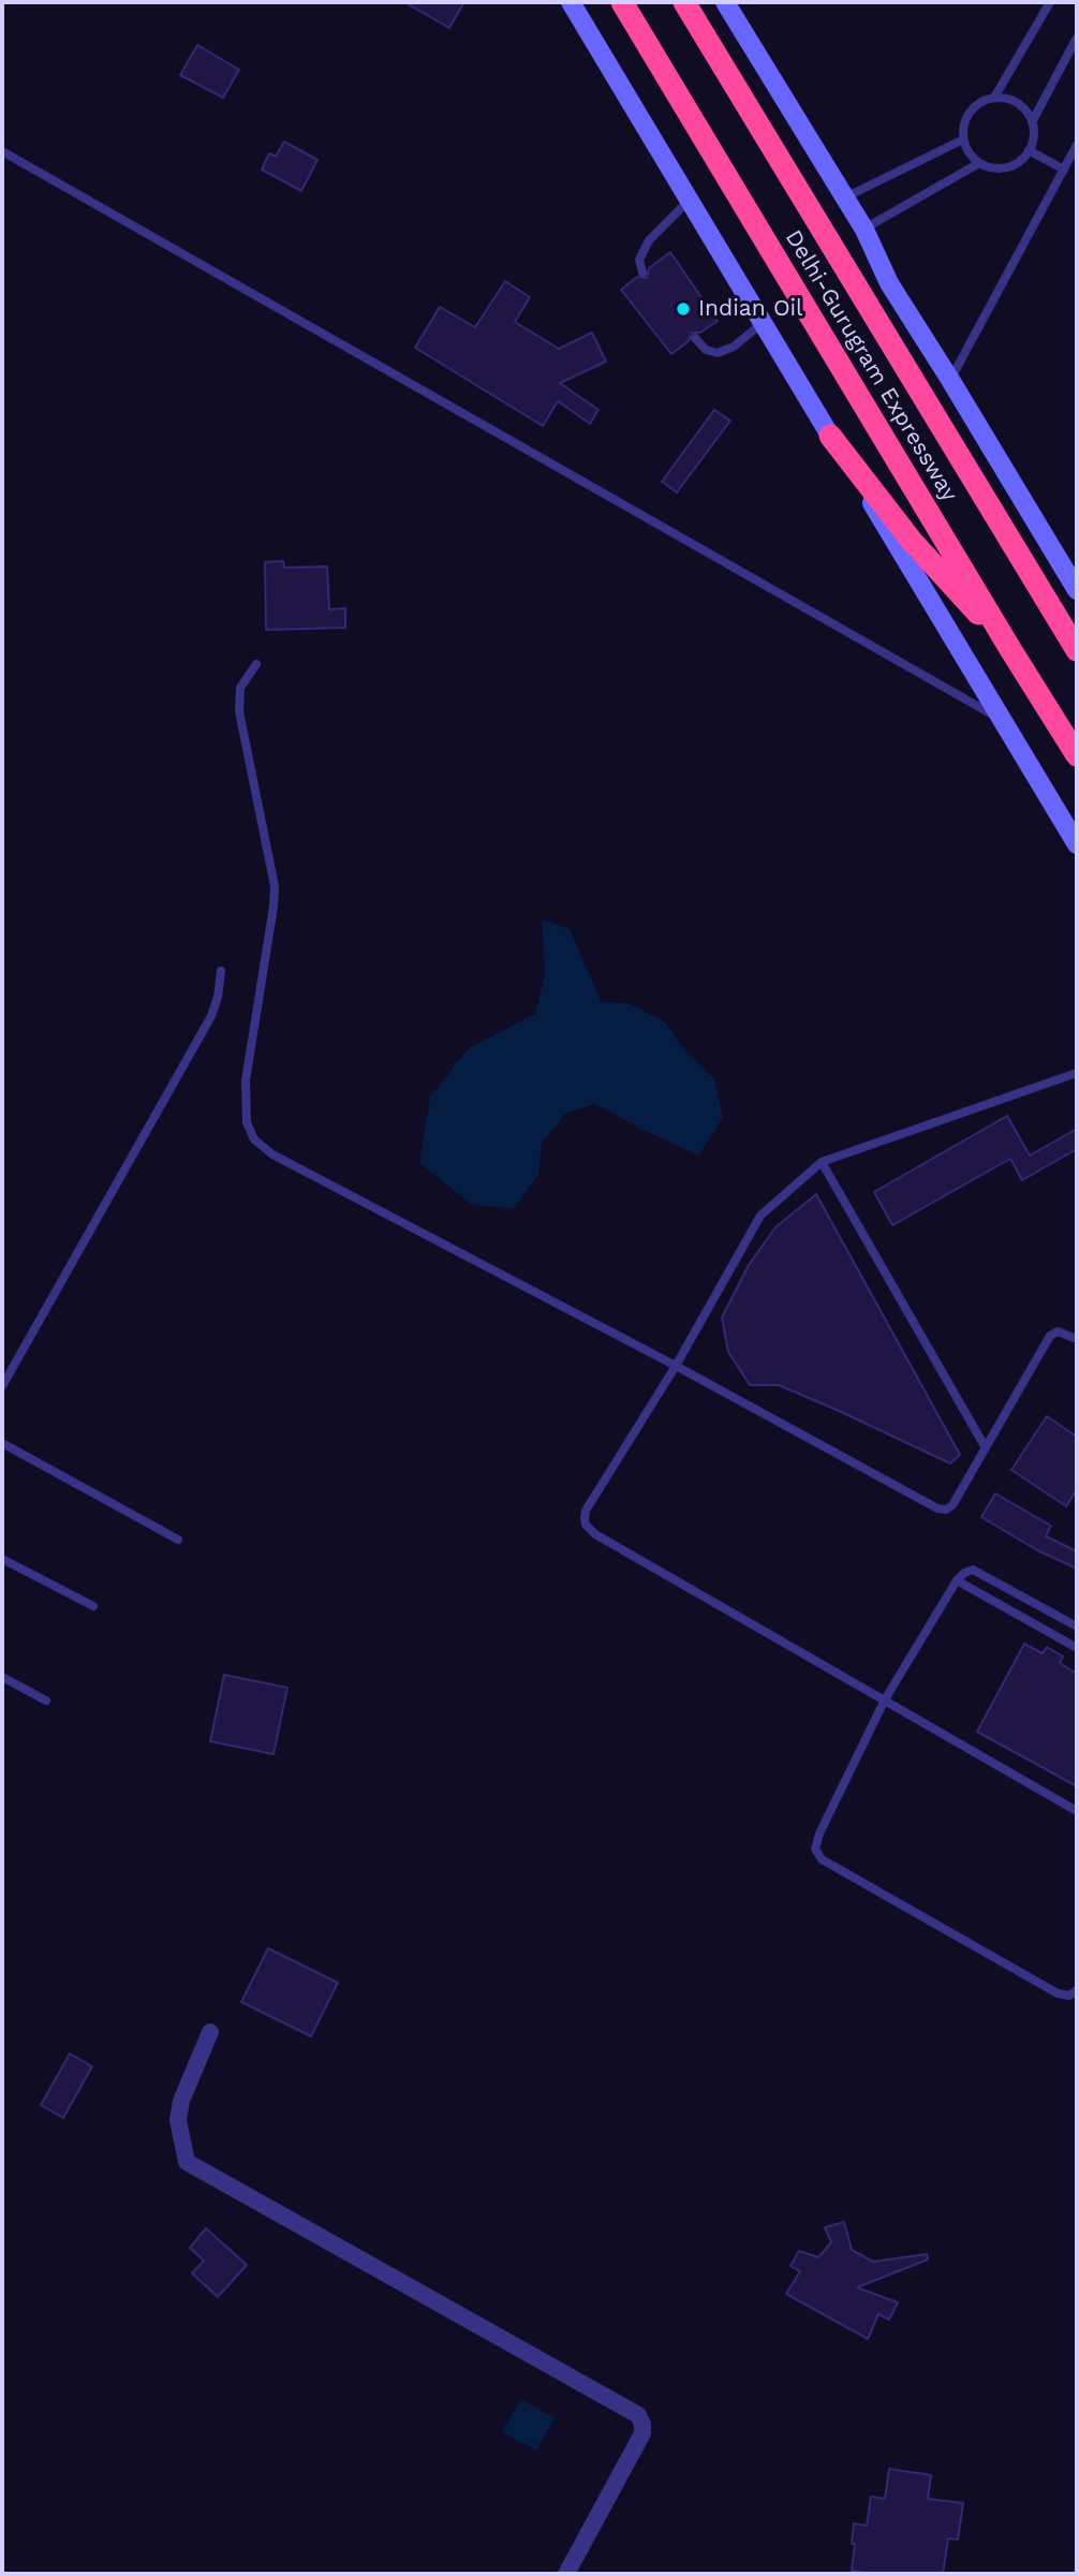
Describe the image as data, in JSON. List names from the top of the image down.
{
  "streets": {
    "highway": ["Delhi-Gurugram Expressway"]
  },
  "places": ["Indian Oil"]
}
